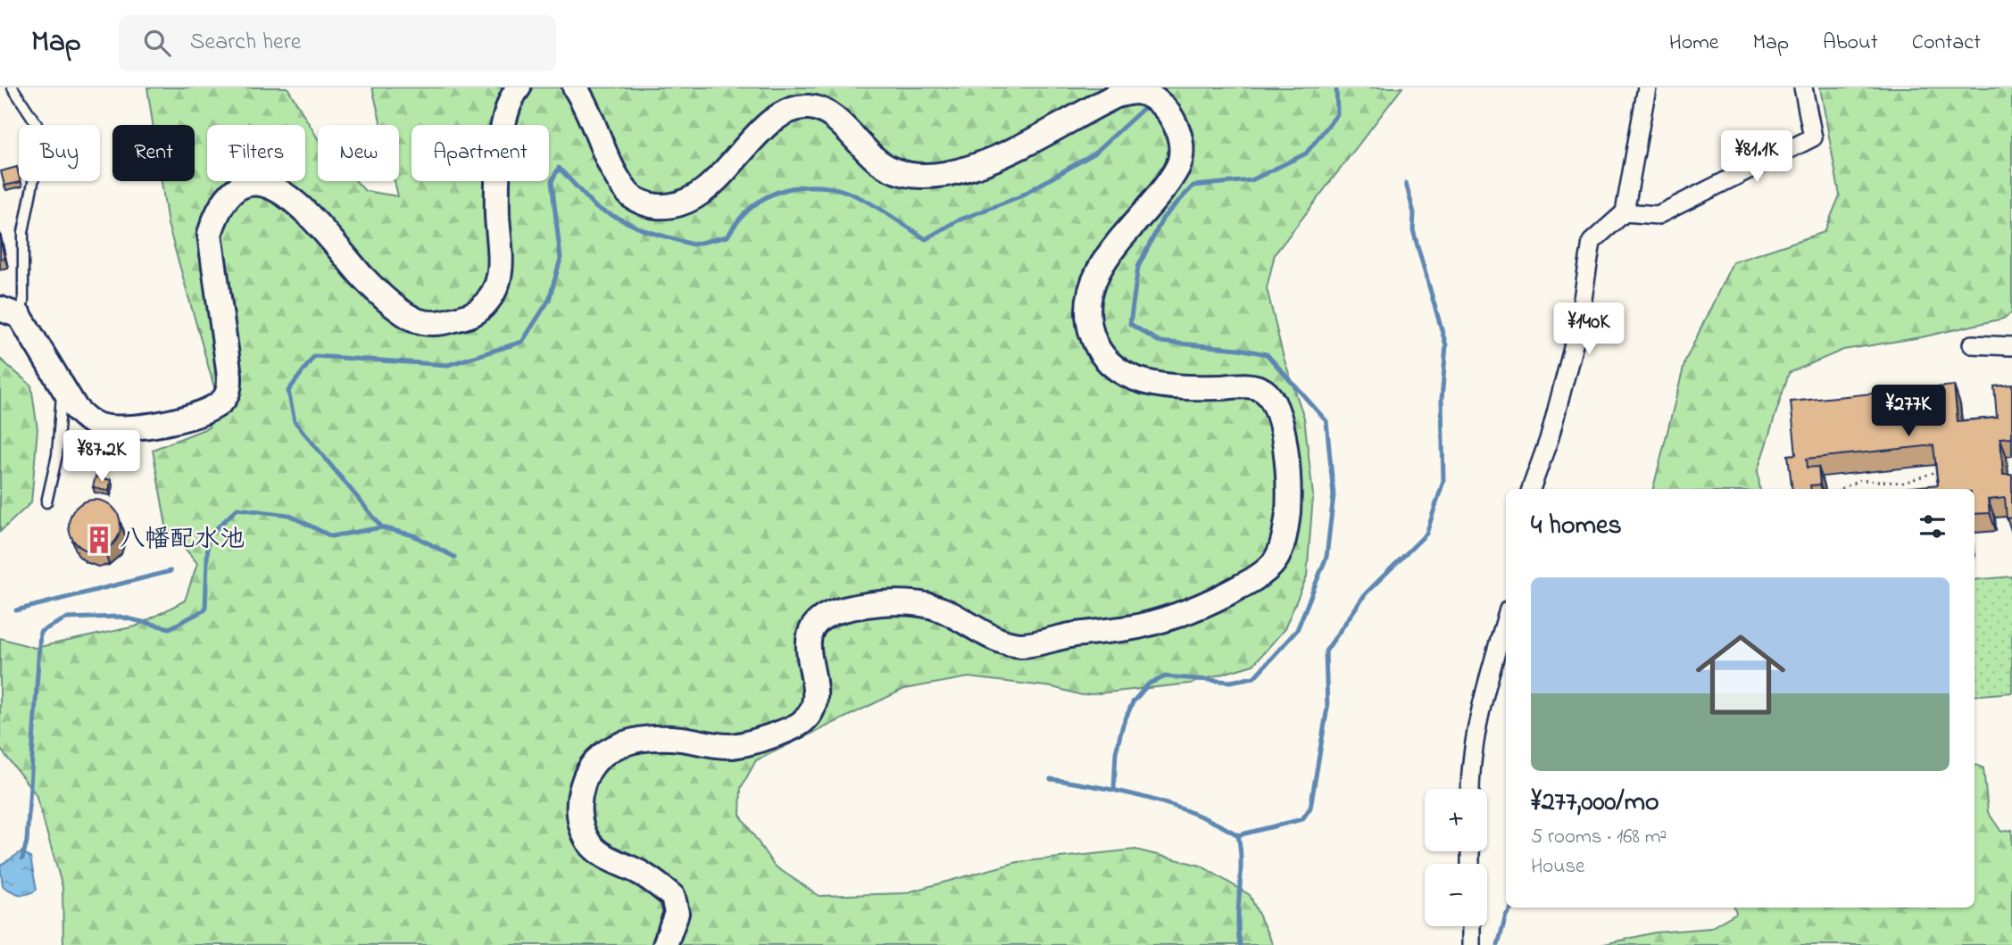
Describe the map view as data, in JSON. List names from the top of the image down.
{
  "places": {
    "building": ["八幡配水池"]
  },
  "page": {
    "header": "Map",
    "search": "Search here",
    "nav": [
      "Home",
      "Map",
      "About",
      "Contact"
    ],
    "chip": [
      "Buy",
      "Rent",
      "Filters",
      "New",
      "Apartment"
    ],
    "price": [
      "¥81.1K",
      "¥140K",
      "¥277K",
      "¥87.2K"
    ],
    "heading": "4 homes",
    "list": [
      {
        "name": "¥277,000/mo",
        "note": "5 rooms · 168 m² · House"
      }
    ],
    "map_buttons": ["+", "−"]
  }
}
